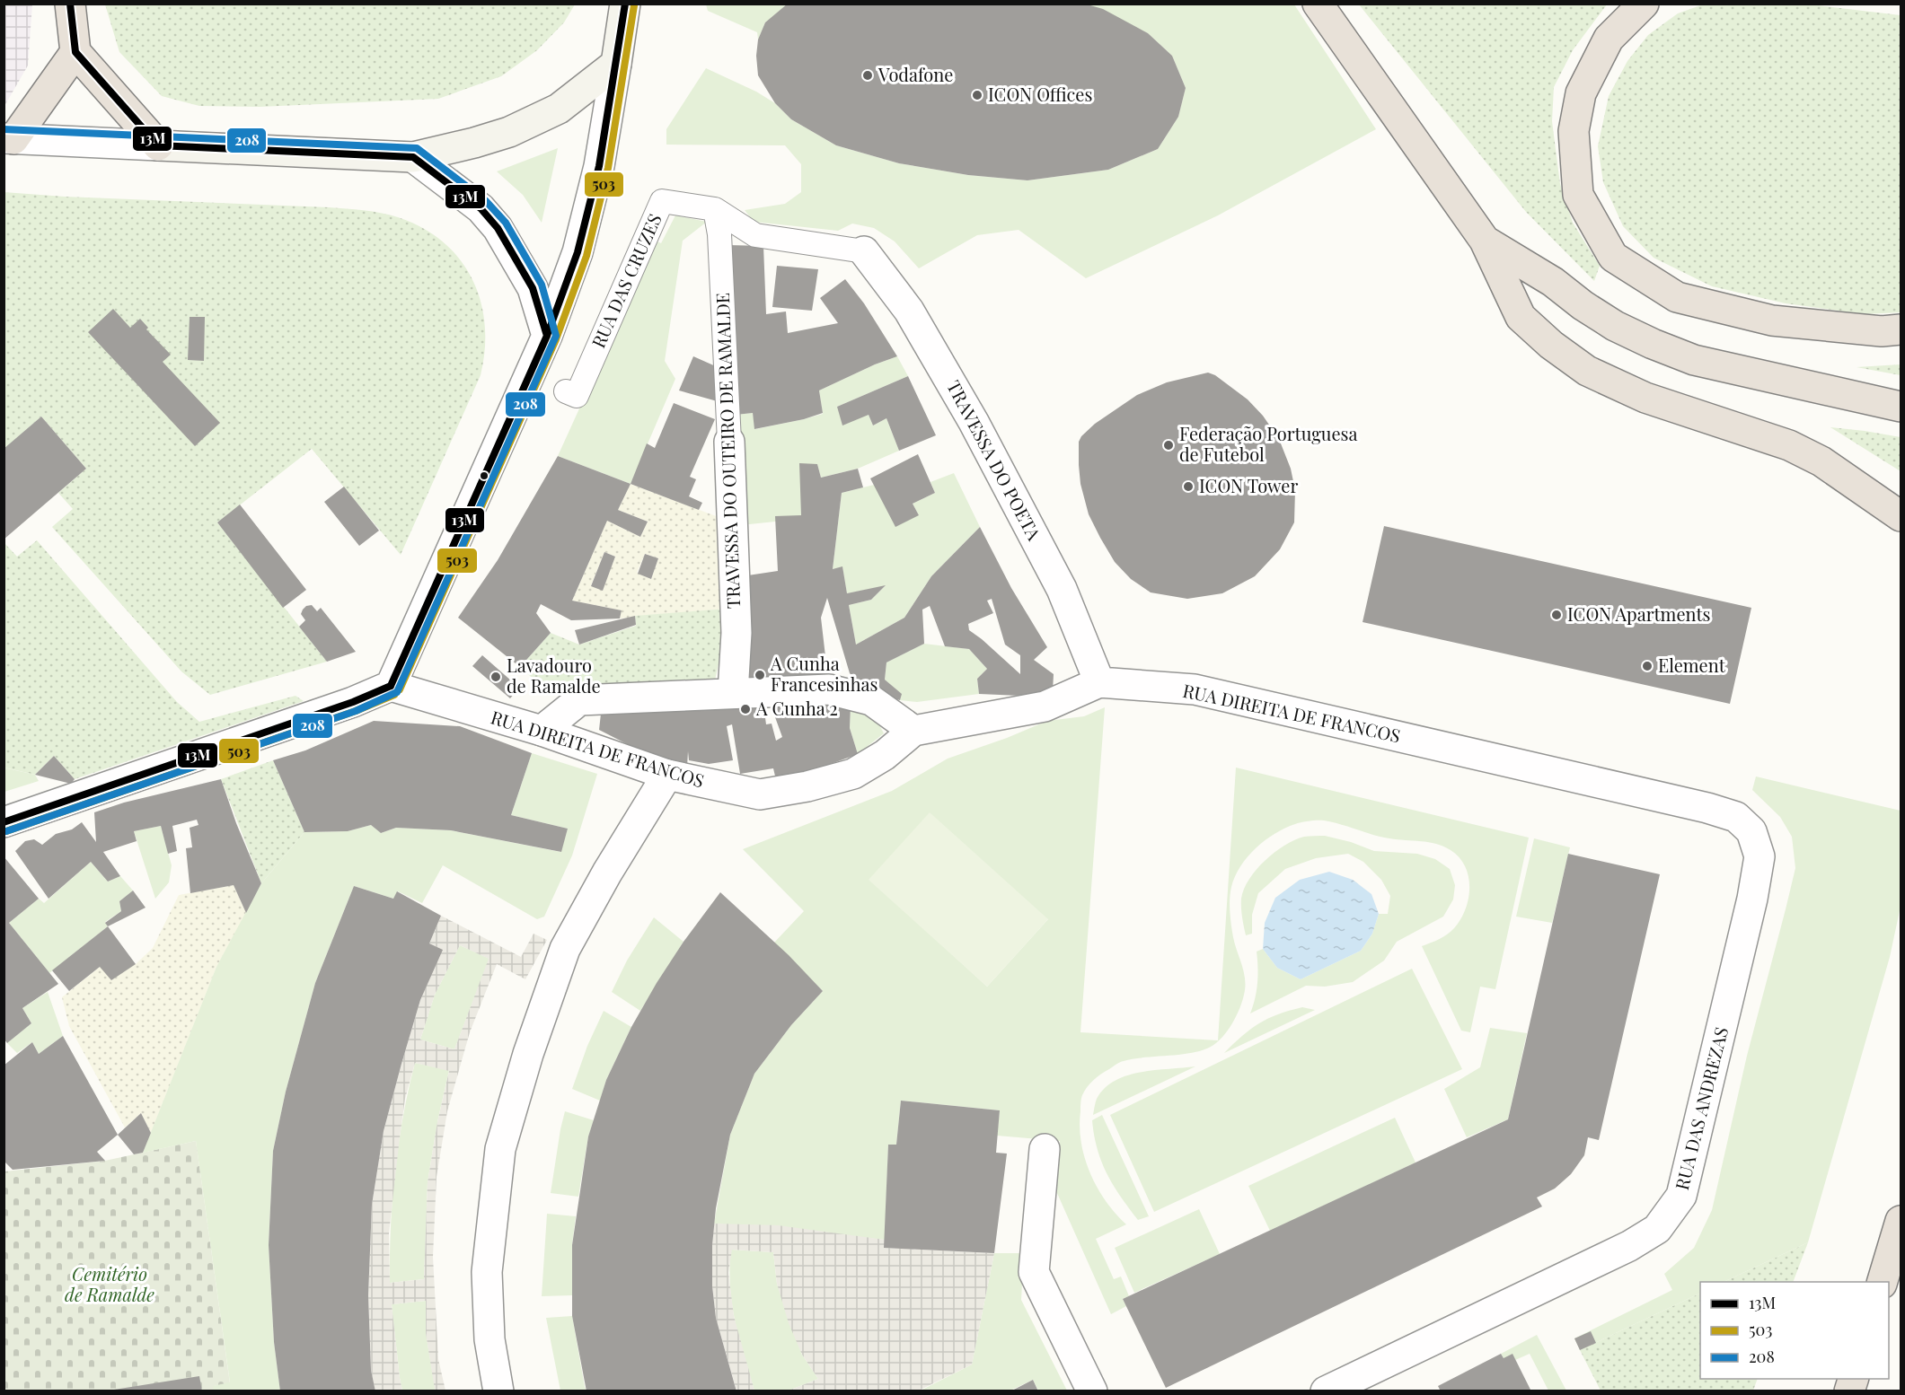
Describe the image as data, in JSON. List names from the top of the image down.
{
  "streets": {
    "street": [
      "RUA DAS CRUZES",
      "TRAVESSA DO OUTEIRO DE RAMALDE",
      "TRAVESSA DO POETA",
      "RUA DIREITA DE FRANCOS",
      "RUA DAS ANDREZAS"
    ]
  },
  "crossings": [
    ["RUA DAS CRUZES", "TRAVESSA DO OUTEIRO DE RAMALDE"],
    ["RUA DAS CRUZES", "TRAVESSA DO POETA"],
    ["TRAVESSA DO POETA", "RUA DIREITA DE FRANCOS"],
    ["RUA DIREITA DE FRANCOS", "RUA DAS ANDREZAS"]
  ],
  "parks": ["Cemitério de Ramalde"],
  "places": [
    "Vodafone",
    "ICON Offices",
    "Federação Portuguesa de Futebol",
    "ICON Tower",
    "ICON Apartments",
    "Element",
    "A Cunha Francesinhas",
    "Lavadouro de Ramalde",
    "A Cunha 2"
  ],
  "lines": ["transit line 13M", "transit line 503", "transit line 208"],
  "legend": ["13M", "503", "208"]
}
